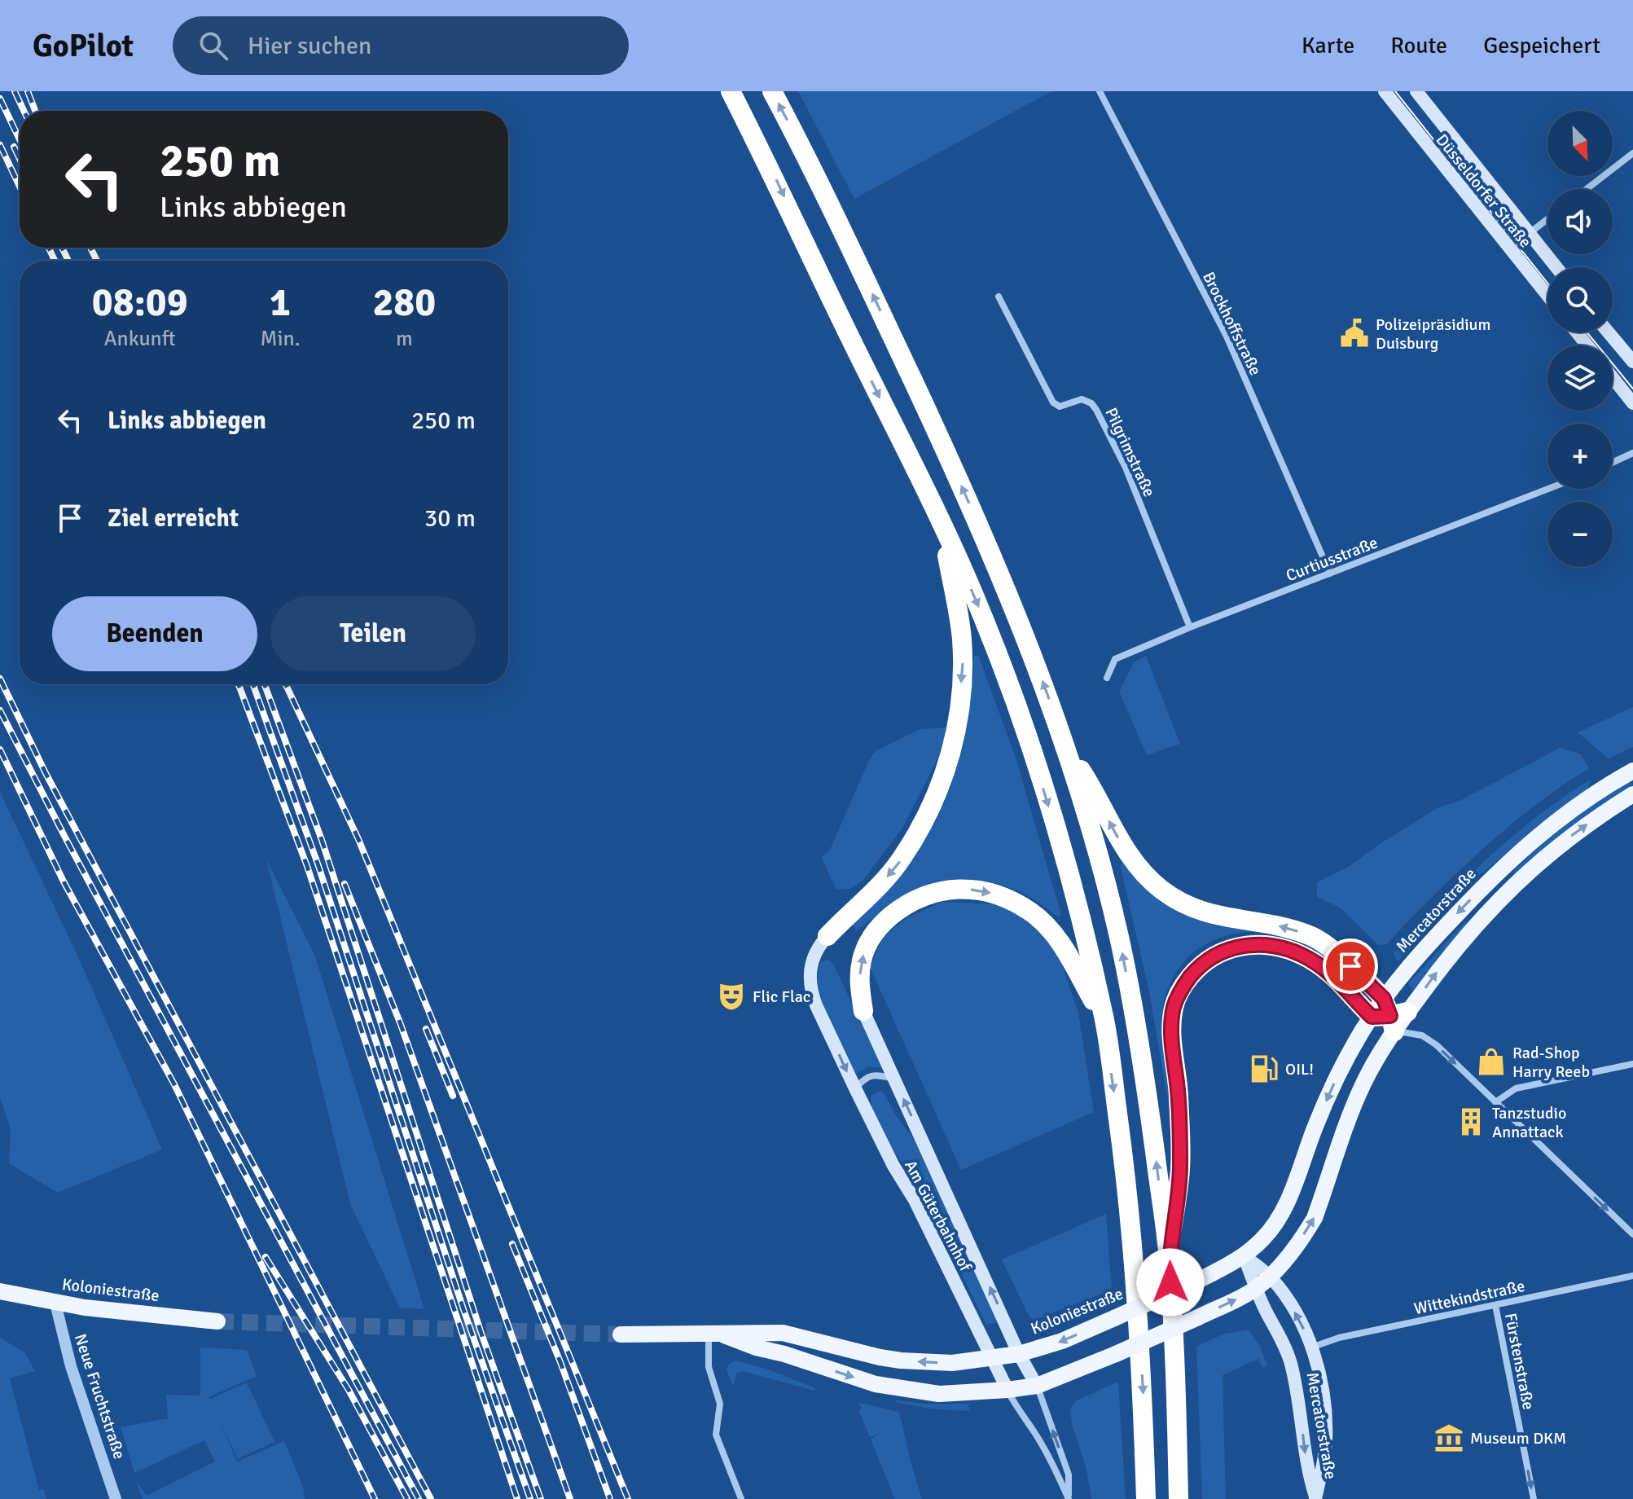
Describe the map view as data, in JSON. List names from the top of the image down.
{
  "streets": {
    "main road": [
      "Düsseldorfer Straße",
      "Mercatorstraße",
      "Am Güterbahnhof",
      "Koloniestraße"
    ],
    "street": [
      "Brockhoffstraße",
      "Pilgrimstraße",
      "Curtiusstraße",
      "Wittekindstraße",
      "Fürstenstraße",
      "Neue Fruchtstraße"
    ]
  },
  "crossings": [
    ["Brockhoffstraße", "Curtiusstraße"],
    ["Pilgrimstraße", "Curtiusstraße"],
    ["Mercatorstraße", "Koloniestraße"],
    ["Mercatorstraße", "Wittekindstraße"],
    ["Am Güterbahnhof", "Koloniestraße"],
    ["Koloniestraße", "Neue Fruchtstraße"],
    ["Wittekindstraße", "Fürstenstraße"]
  ],
  "one_way": ["Fürstenstraße"],
  "places": {
    "public building": ["Polizeipräsidium Duisburg"],
    "theatre": ["Flic Flac"],
    "shop": ["Rad-Shop Harry Reeb"],
    "fuel station": ["OIL!"],
    "building": ["Tanzstudio Annattack"],
    "museum": ["Museum DKM"]
  },
  "north": "bottom right",
  "page": {
    "header": "GoPilot",
    "search": "Hier suchen",
    "nav": ["Karte", "Route", "Gespeichert"],
    "map_buttons": ["+", "−"],
    "turn": ["250 m", "Links abbiegen"],
    "eta": [
      "08:09",
      "Ankunft",
      "1",
      "Min.",
      "280",
      "m"
    ],
    "list": [
      {
        "name": "Links abbiegen",
        "value": "250 m"
      },
      {
        "name": "Ziel erreicht",
        "value": "30 m"
      }
    ],
    "buttons": ["Beenden", "Teilen"]
  }
}
